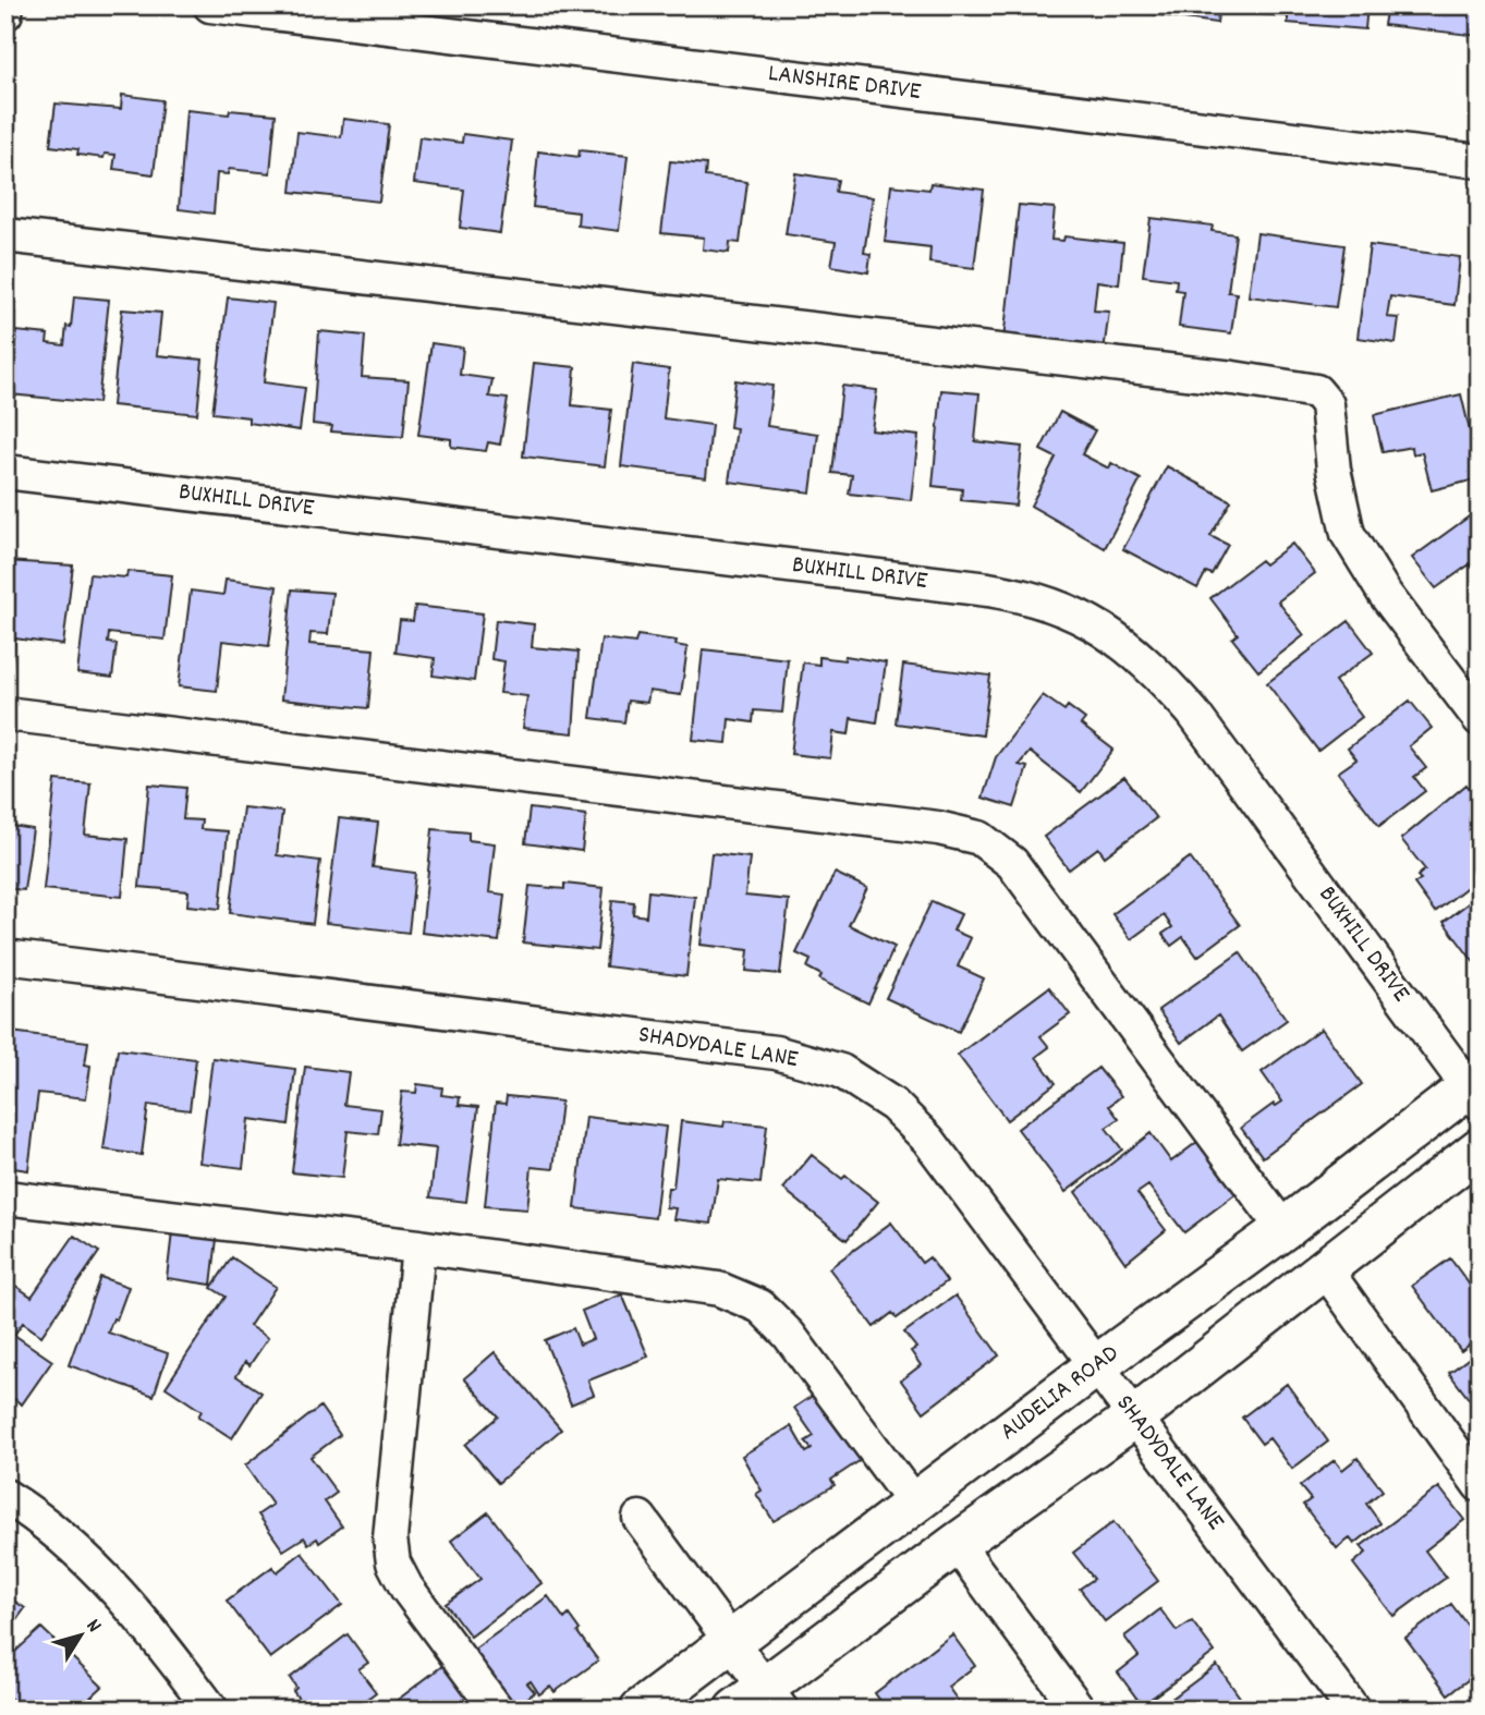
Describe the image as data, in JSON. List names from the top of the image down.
{
  "streets": {
    "main road": ["AUDELIA ROAD"],
    "street": ["LANSHIRE DRIVE", "BUXHILL DRIVE", "SHADYDALE LANE"]
  },
  "crossings": [
    ["BUXHILL DRIVE", "AUDELIA ROAD"],
    ["SHADYDALE LANE", "AUDELIA ROAD"]
  ],
  "north": "top right"
}
